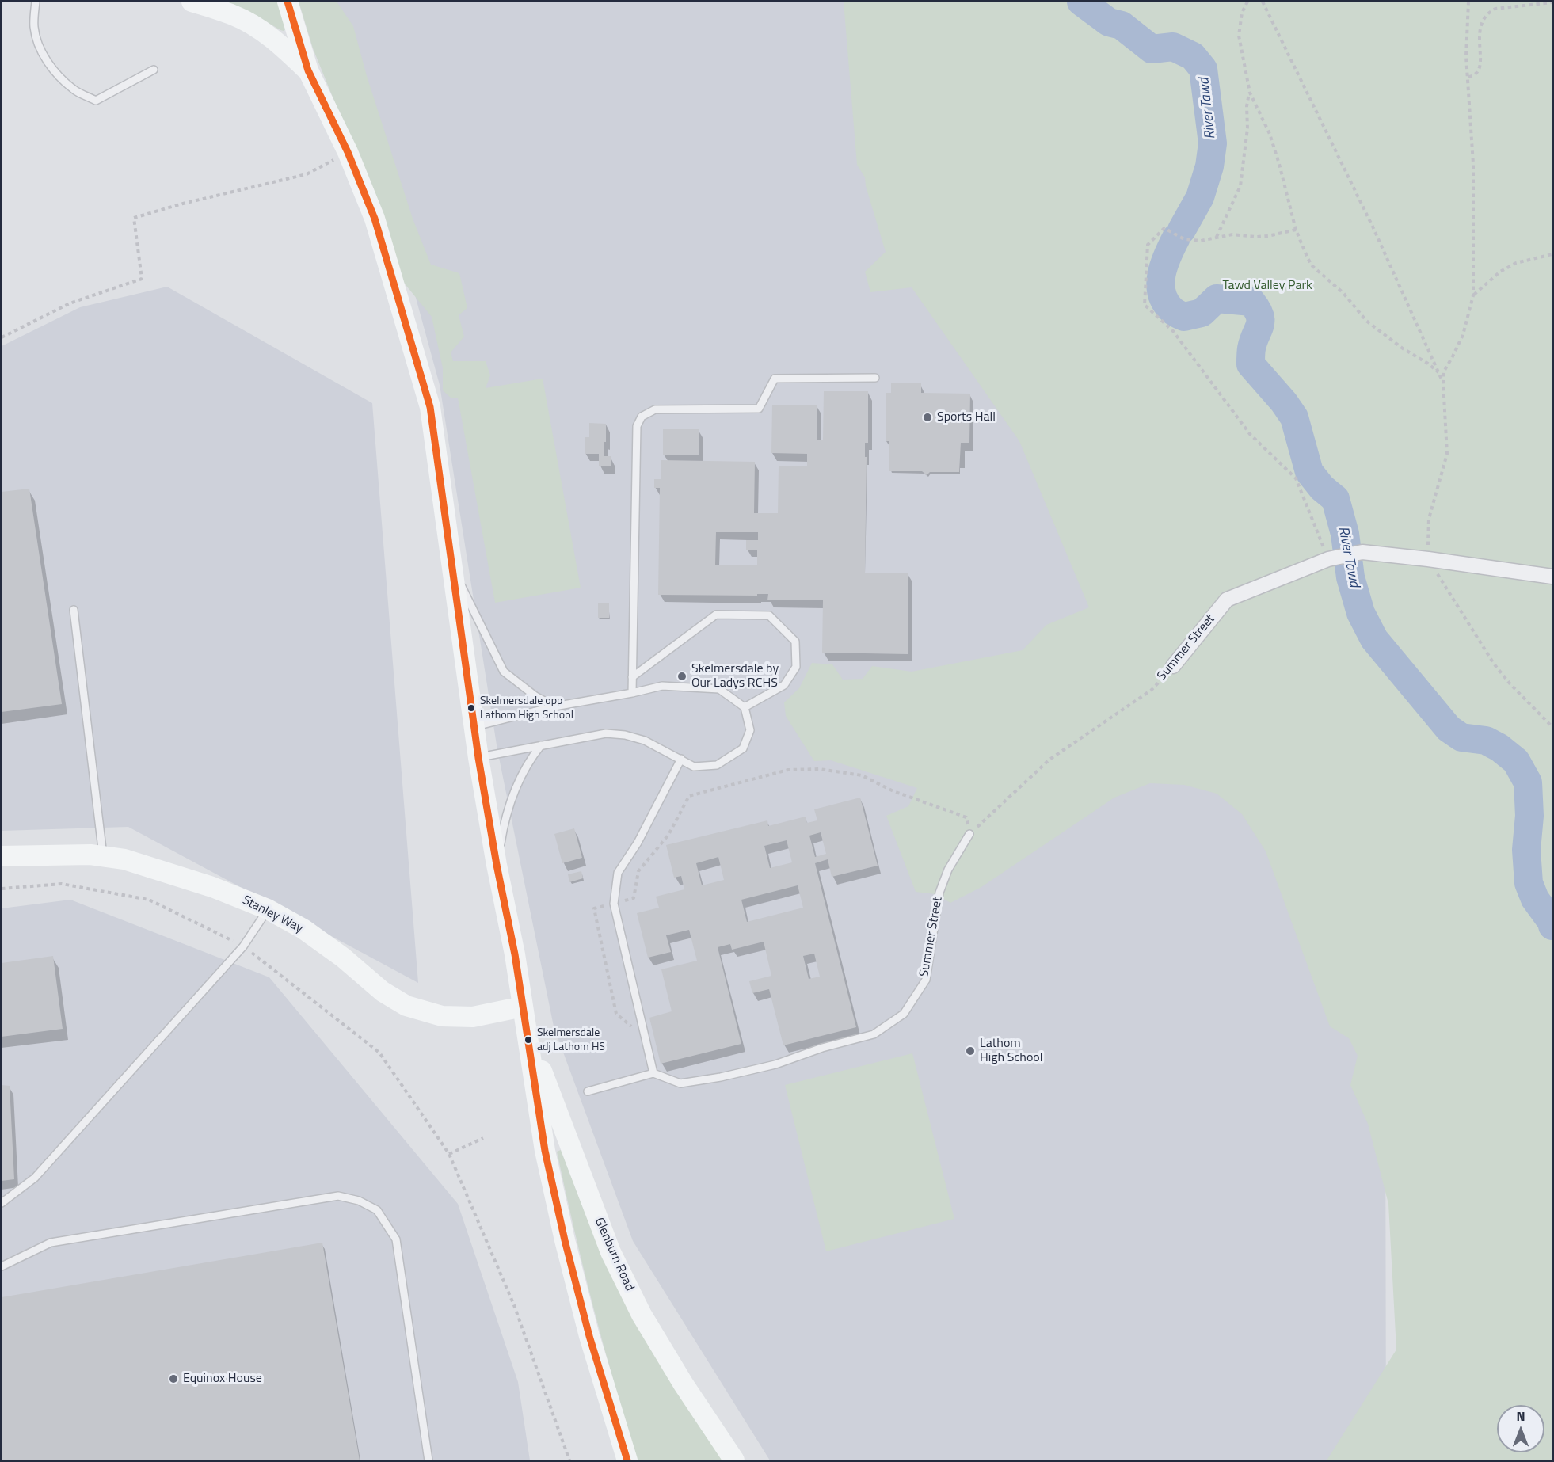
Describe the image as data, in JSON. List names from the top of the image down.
{
  "streets": {
    "street": ["Summer Street", "Stanley Way", "Glenburn Road"]
  },
  "crossings": [
    ["Stanley Way", "Glenburn Road"]
  ],
  "water": ["River Tawd"],
  "parks": ["Tawd Valley Park"],
  "places": [
    "Sports Hall",
    "Skelmersdale by Our Ladys RCHS",
    "Skelmersdale opp Lathom High School",
    "Skelmersdale adj Lathom HS",
    "Lathom High School",
    "Equinox House"
  ],
  "north": "top"
}
